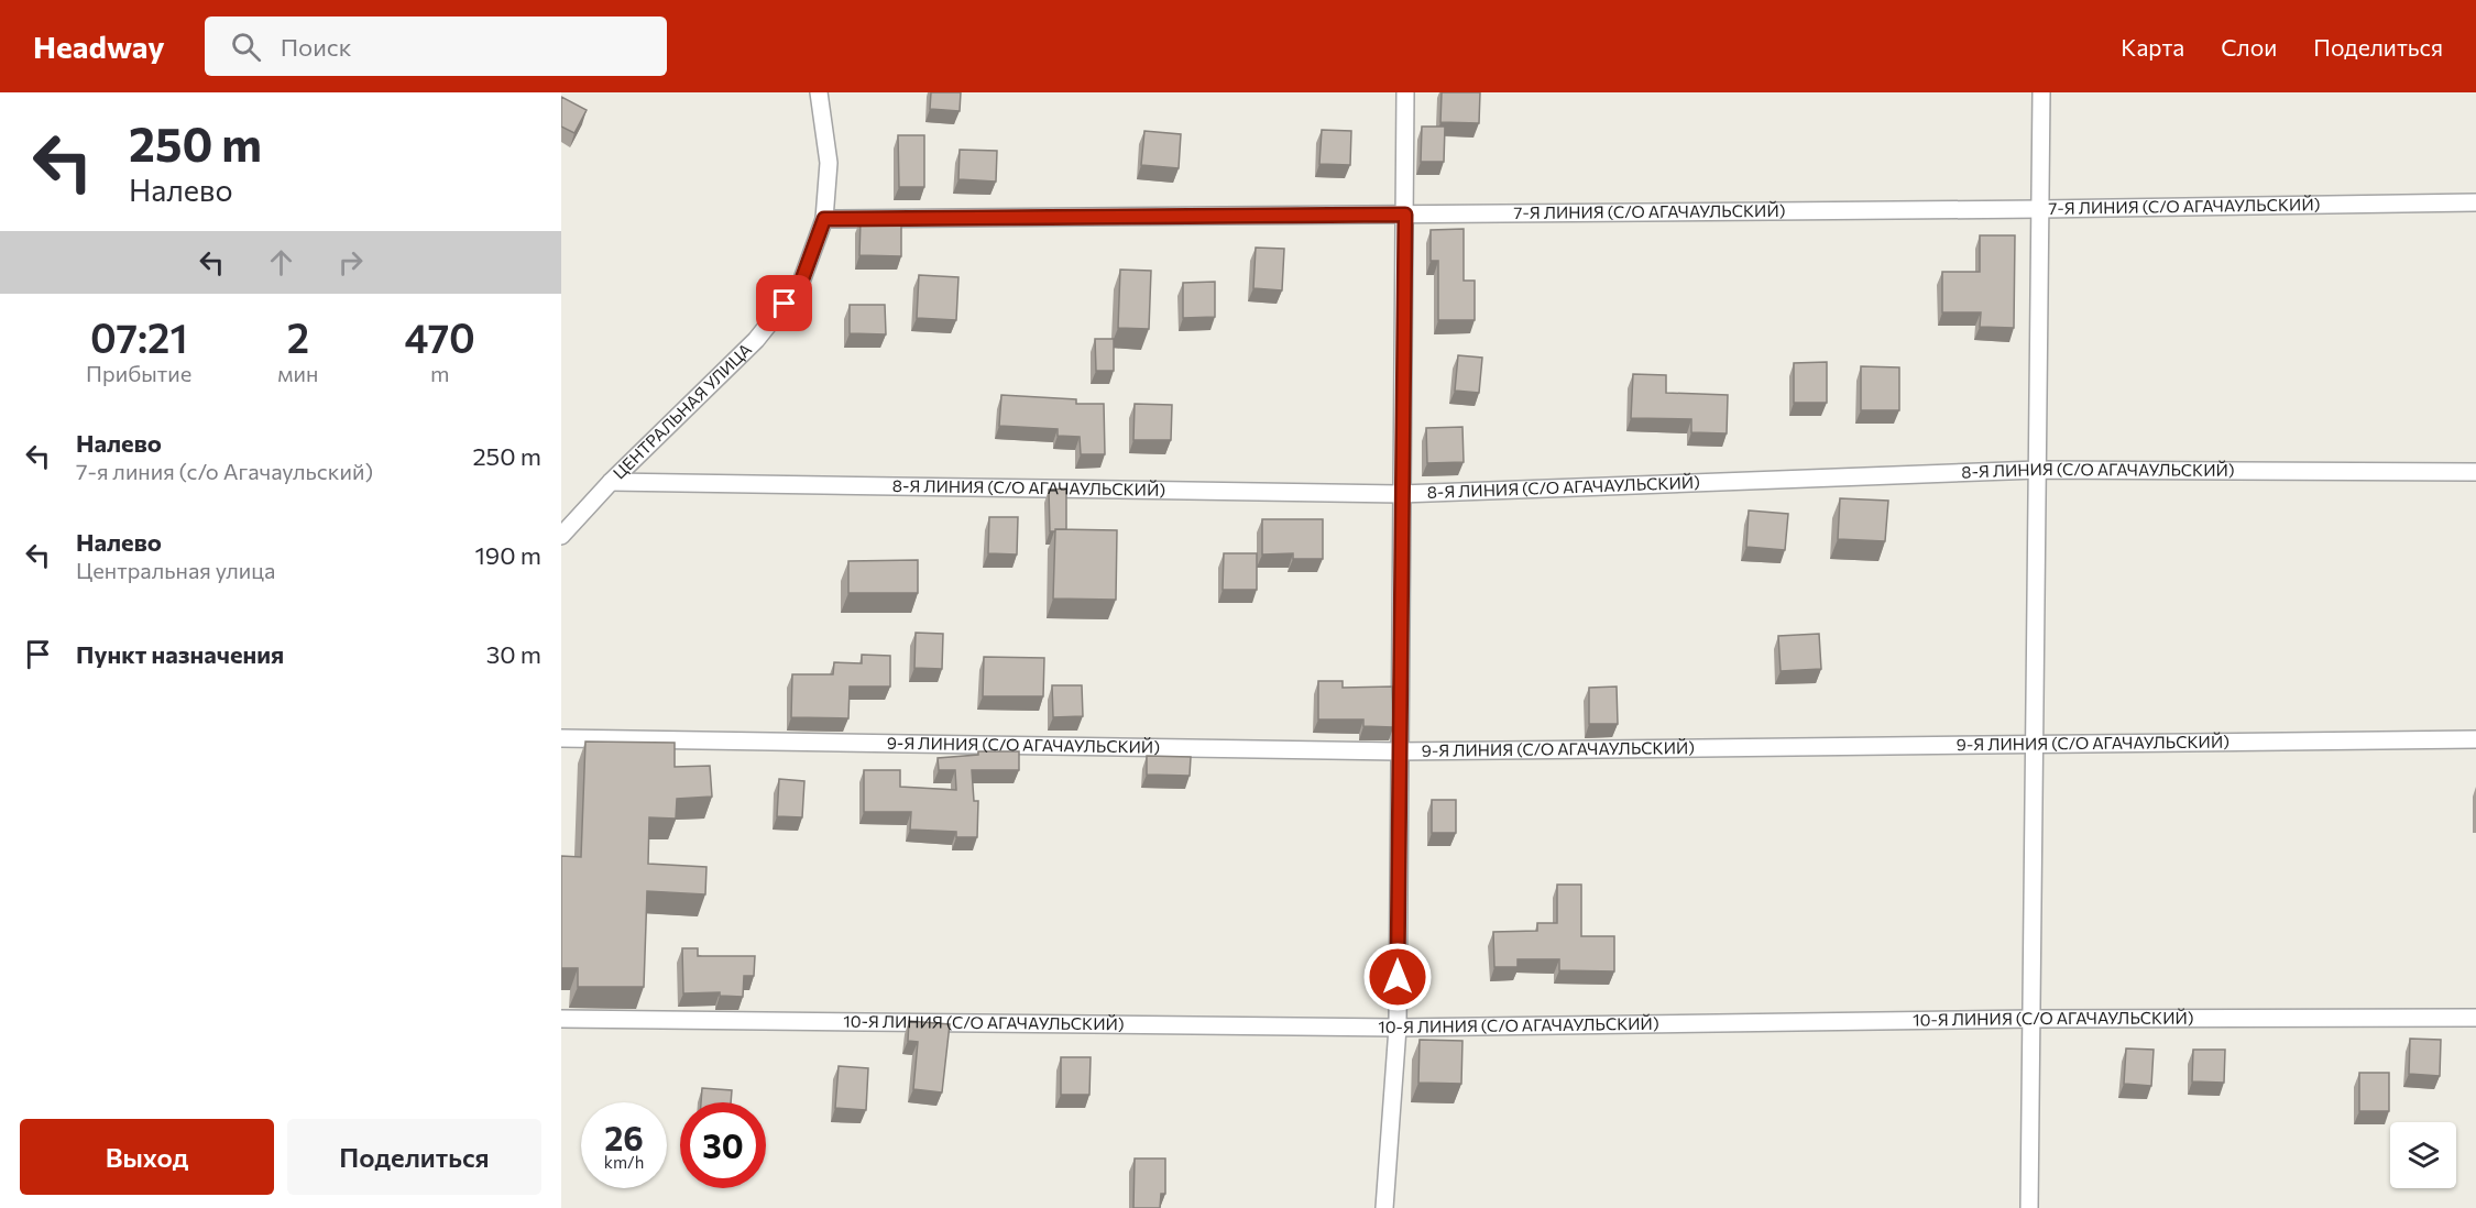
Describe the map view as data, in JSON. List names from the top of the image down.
{
  "streets": {
    "street": [
      "7-Я ЛИНИЯ (С/О АГАЧАУЛЬСКИЙ)",
      "ЦЕНТРАЛЬНАЯ УЛИЦА",
      "8-Я ЛИНИЯ (С/О АГАЧАУЛЬСКИЙ)",
      "9-Я ЛИНИЯ (С/О АГАЧАУЛЬСКИЙ)",
      "10-Я ЛИНИЯ (С/О АГАЧАУЛЬСКИЙ)"
    ]
  },
  "crossings": [
    ["7-Я ЛИНИЯ (С/О АГАЧАУЛЬСКИЙ)", "ЦЕНТРАЛЬНАЯ УЛИЦА"],
    ["ЦЕНТРАЛЬНАЯ УЛИЦА", "8-Я ЛИНИЯ (С/О АГАЧАУЛЬСКИЙ)"]
  ],
  "page": {
    "header": "Headway",
    "search": "Поиск",
    "nav": ["Карта", "Слои", "Поделиться"],
    "turn": ["250 m", "Налево"],
    "eta": [
      "07:21",
      "Прибытие",
      "2",
      "мин",
      "470",
      "m"
    ],
    "list": [
      {
        "name": "Налево",
        "note": "7-я линия (с/о Агачаульский)",
        "value": "250 m"
      },
      {
        "name": "Налево",
        "note": "Центральная улица",
        "value": "190 m"
      },
      {
        "name": "Пункт назначения",
        "value": "30 m"
      }
    ],
    "speed": "26 km/h",
    "limit": "30",
    "buttons": ["Выход", "Поделиться"]
  }
}
